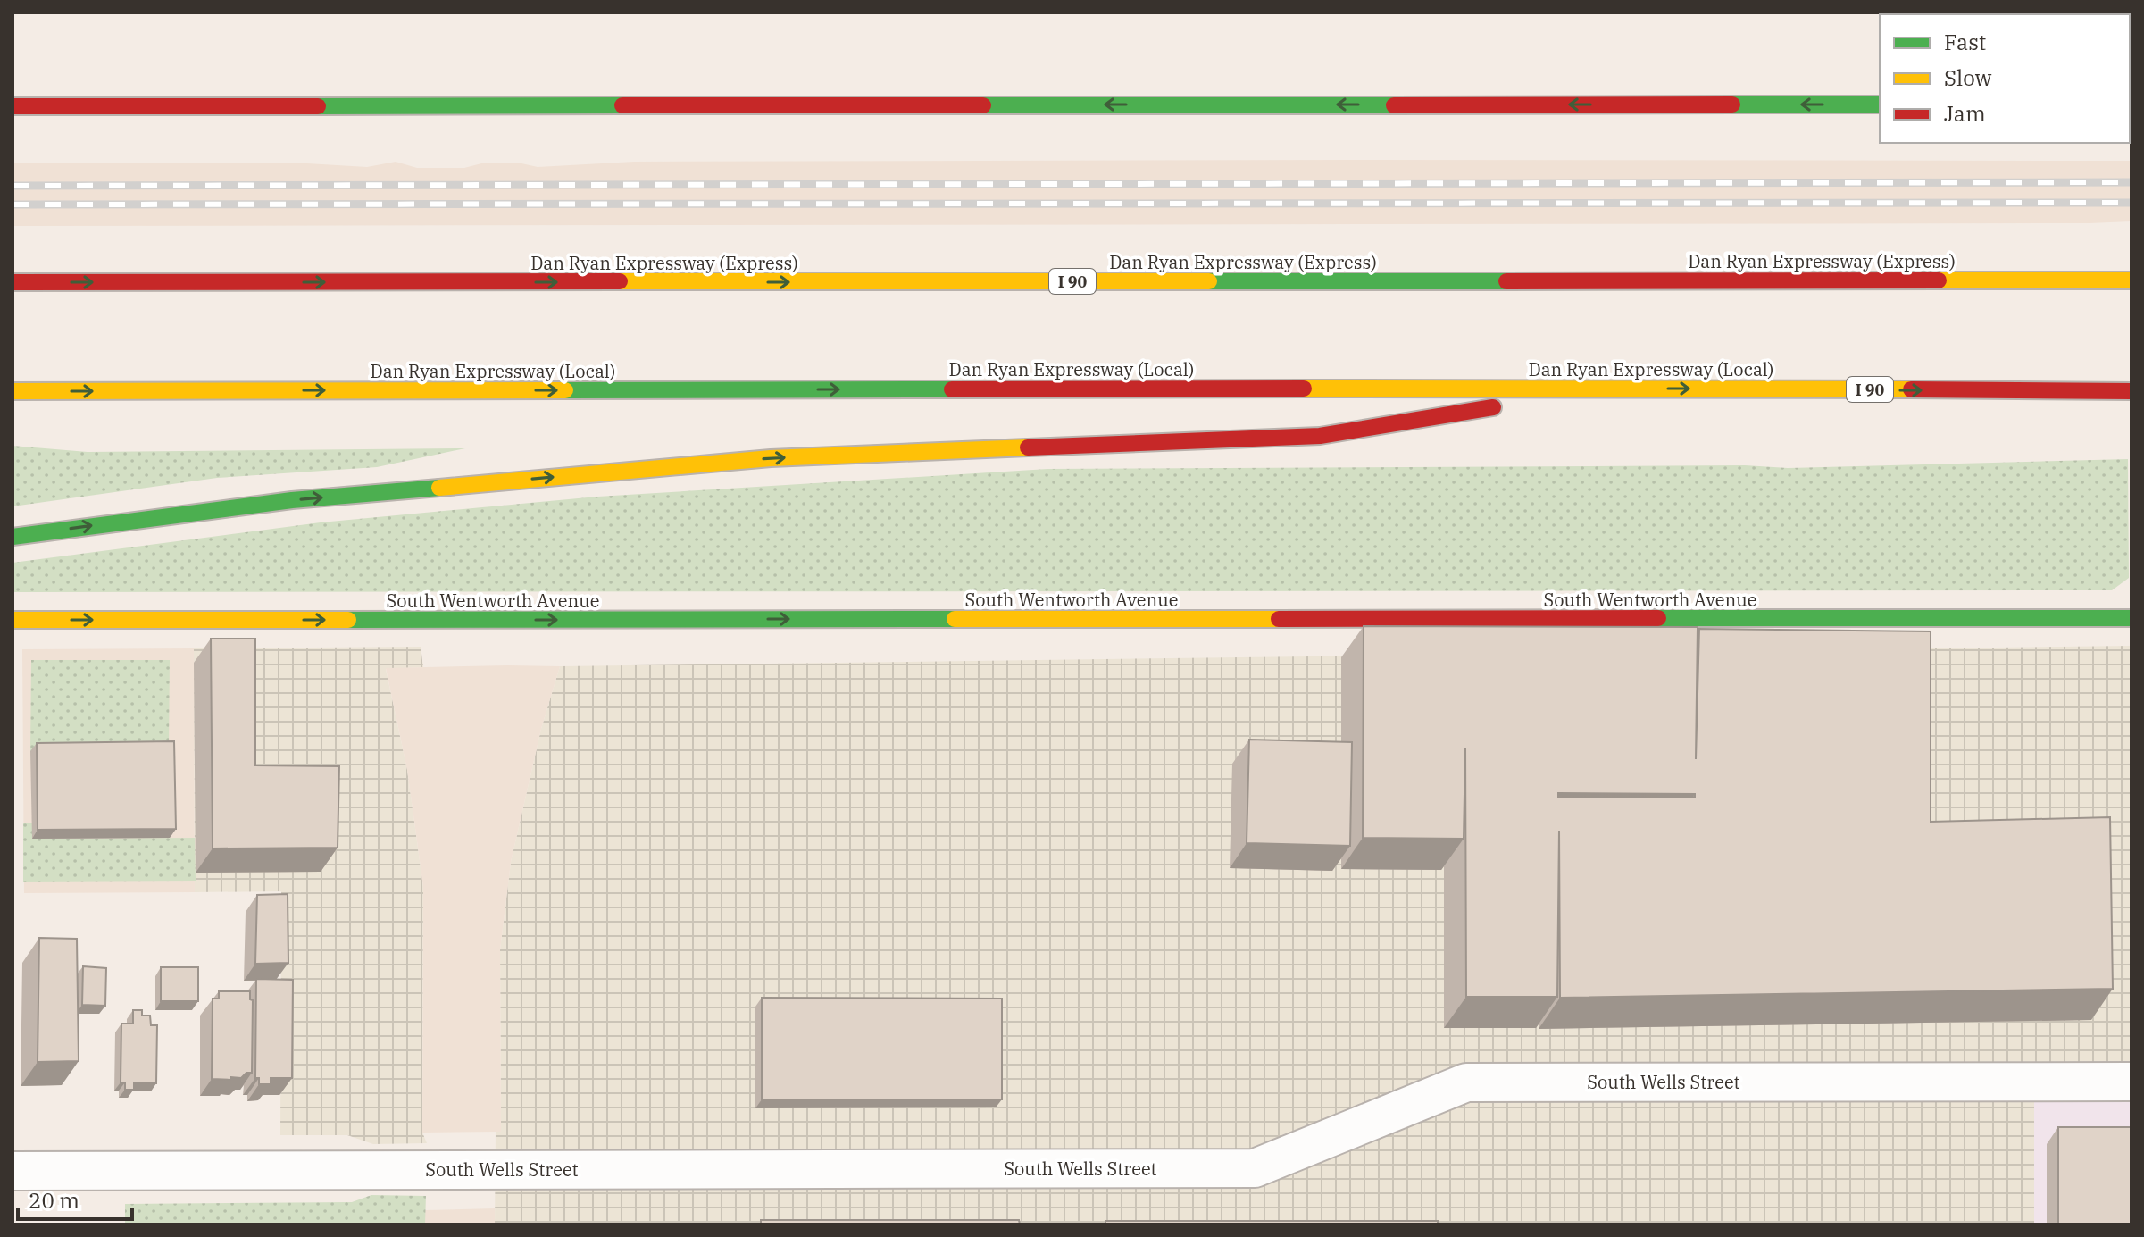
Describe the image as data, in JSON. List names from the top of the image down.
{
  "streets": {
    "main road": [
      "Dan Ryan Expressway (Express)",
      "I 90",
      "Dan Ryan Expressway (Local)",
      "South Wentworth Avenue"
    ],
    "street": ["South Wells Street"]
  },
  "one_way": ["Dan Ryan Expressway (Express)", "South Wentworth Avenue"],
  "legend": ["Fast", "Slow", "Jam"],
  "scale_bar": "20 m"
}
